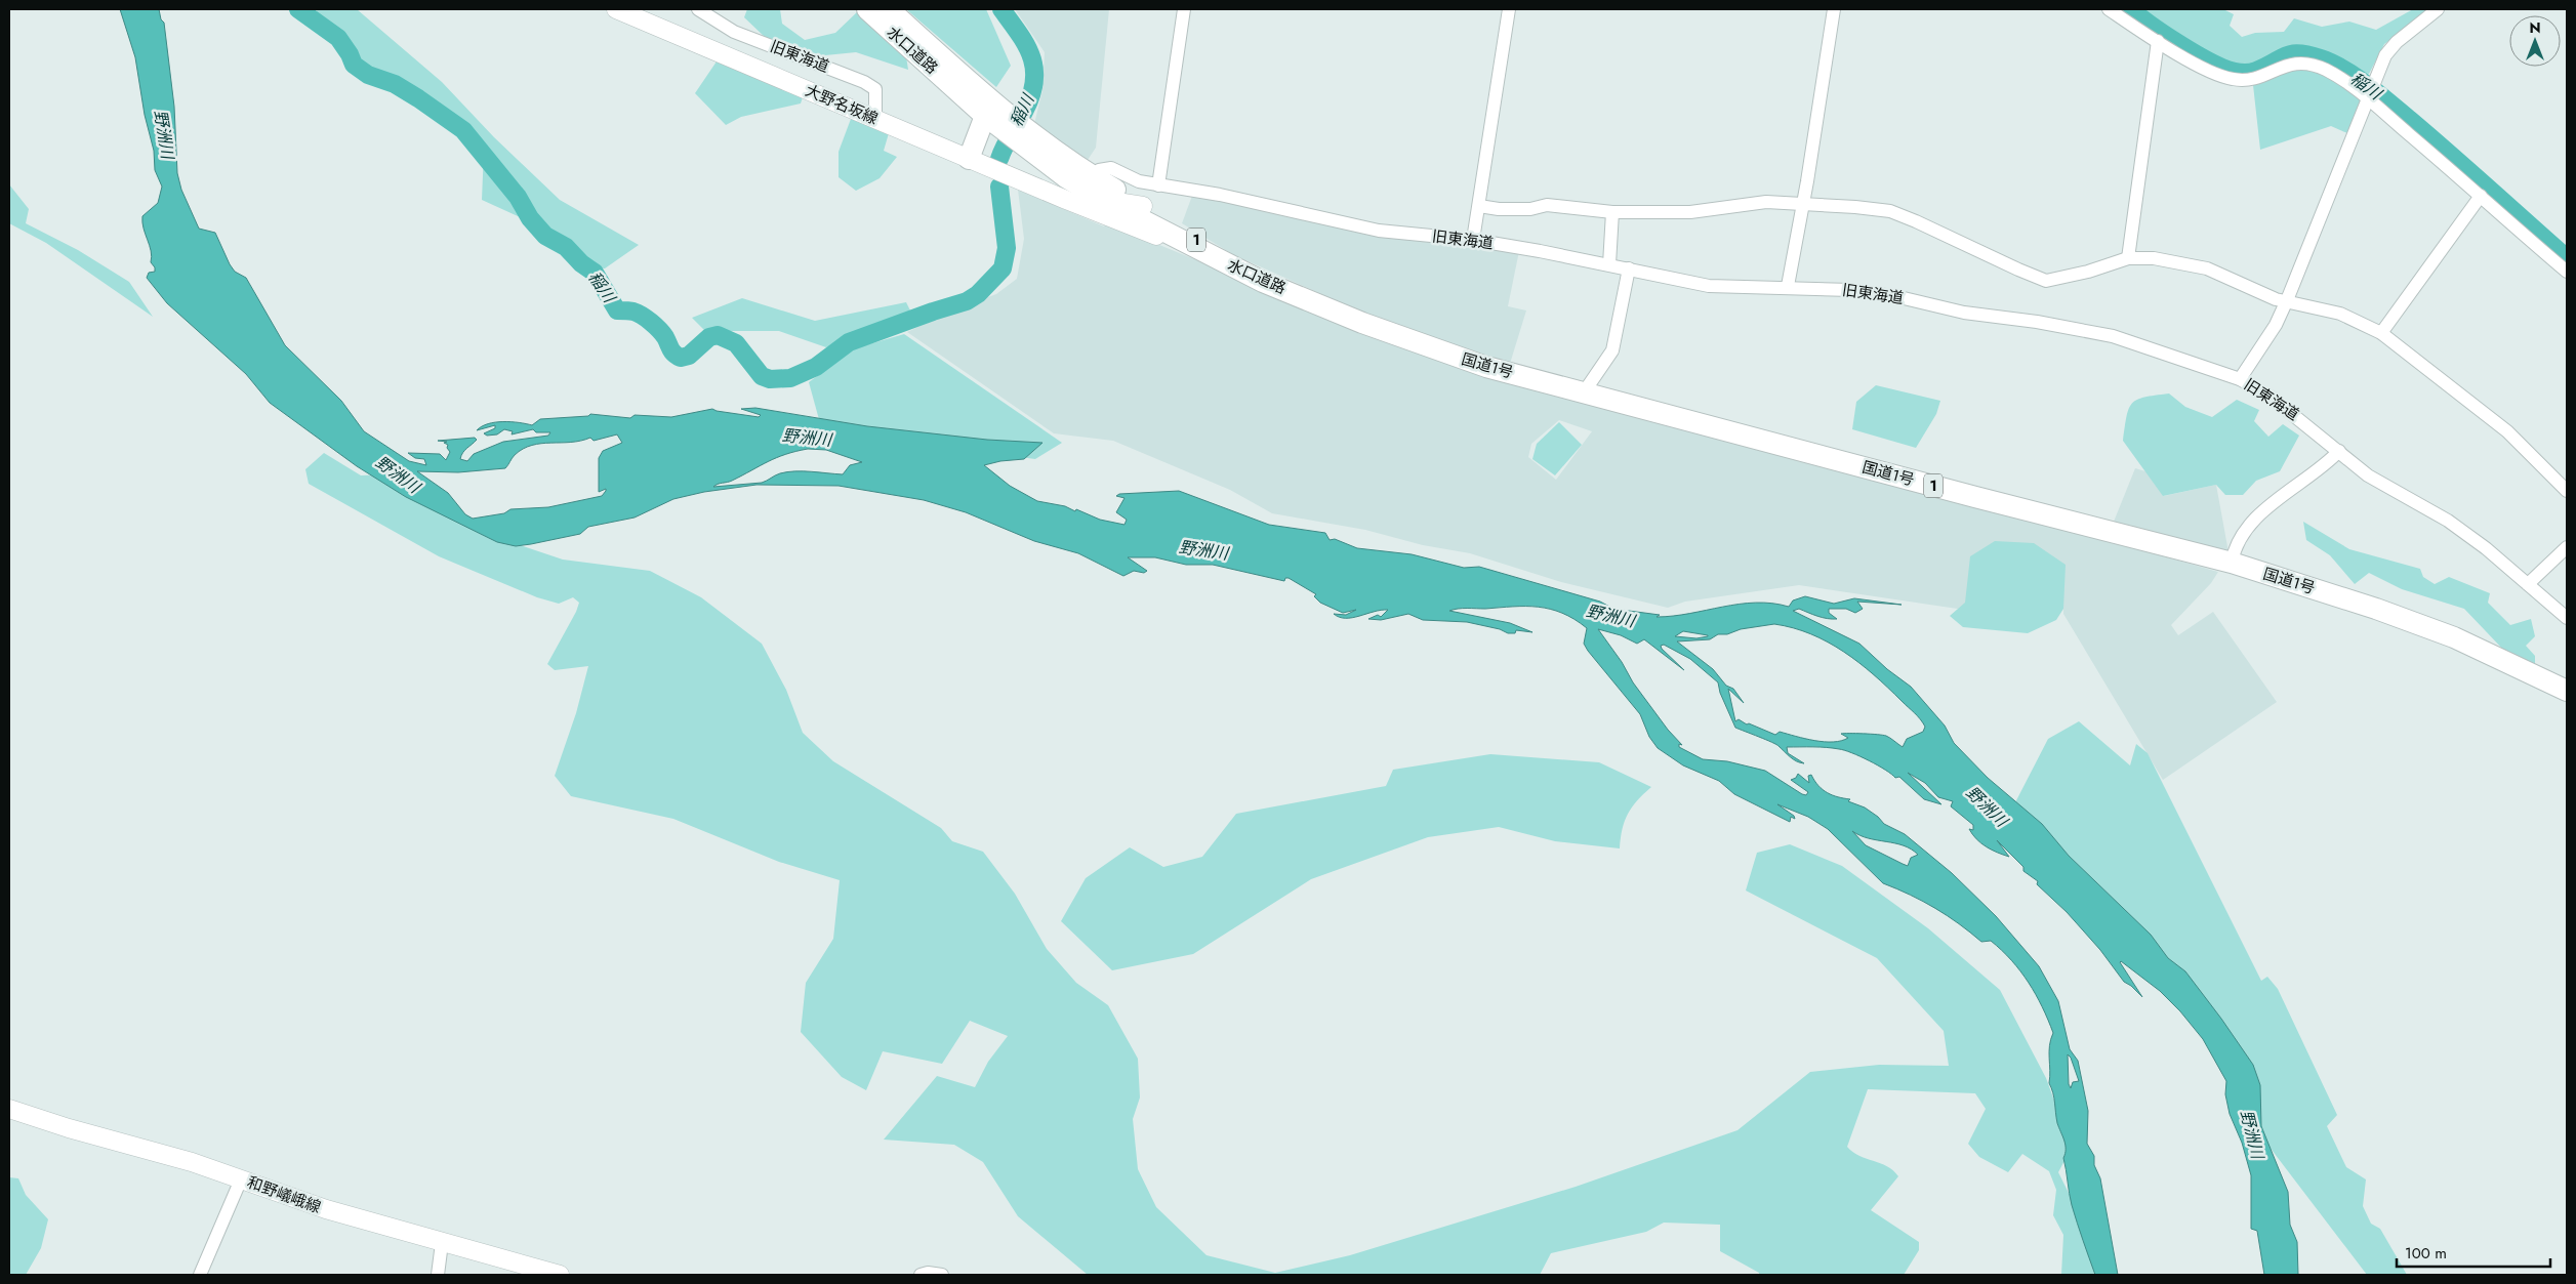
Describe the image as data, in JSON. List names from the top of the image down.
{
  "streets": {
    "highway": ["水口道路", "1", "国道1号"],
    "main road": ["大野名坂線", "和野嶬峨線"],
    "street": ["旧東海道"]
  },
  "crossings": [
    ["水口道路", "旧東海道"],
    ["水口道路", "大野名坂線"],
    ["水口道路", "国道1号"],
    ["旧東海道", "大野名坂線"]
  ],
  "water": ["稲川", "野洲川"],
  "scale_bar": "100 m",
  "north": "top"
}
